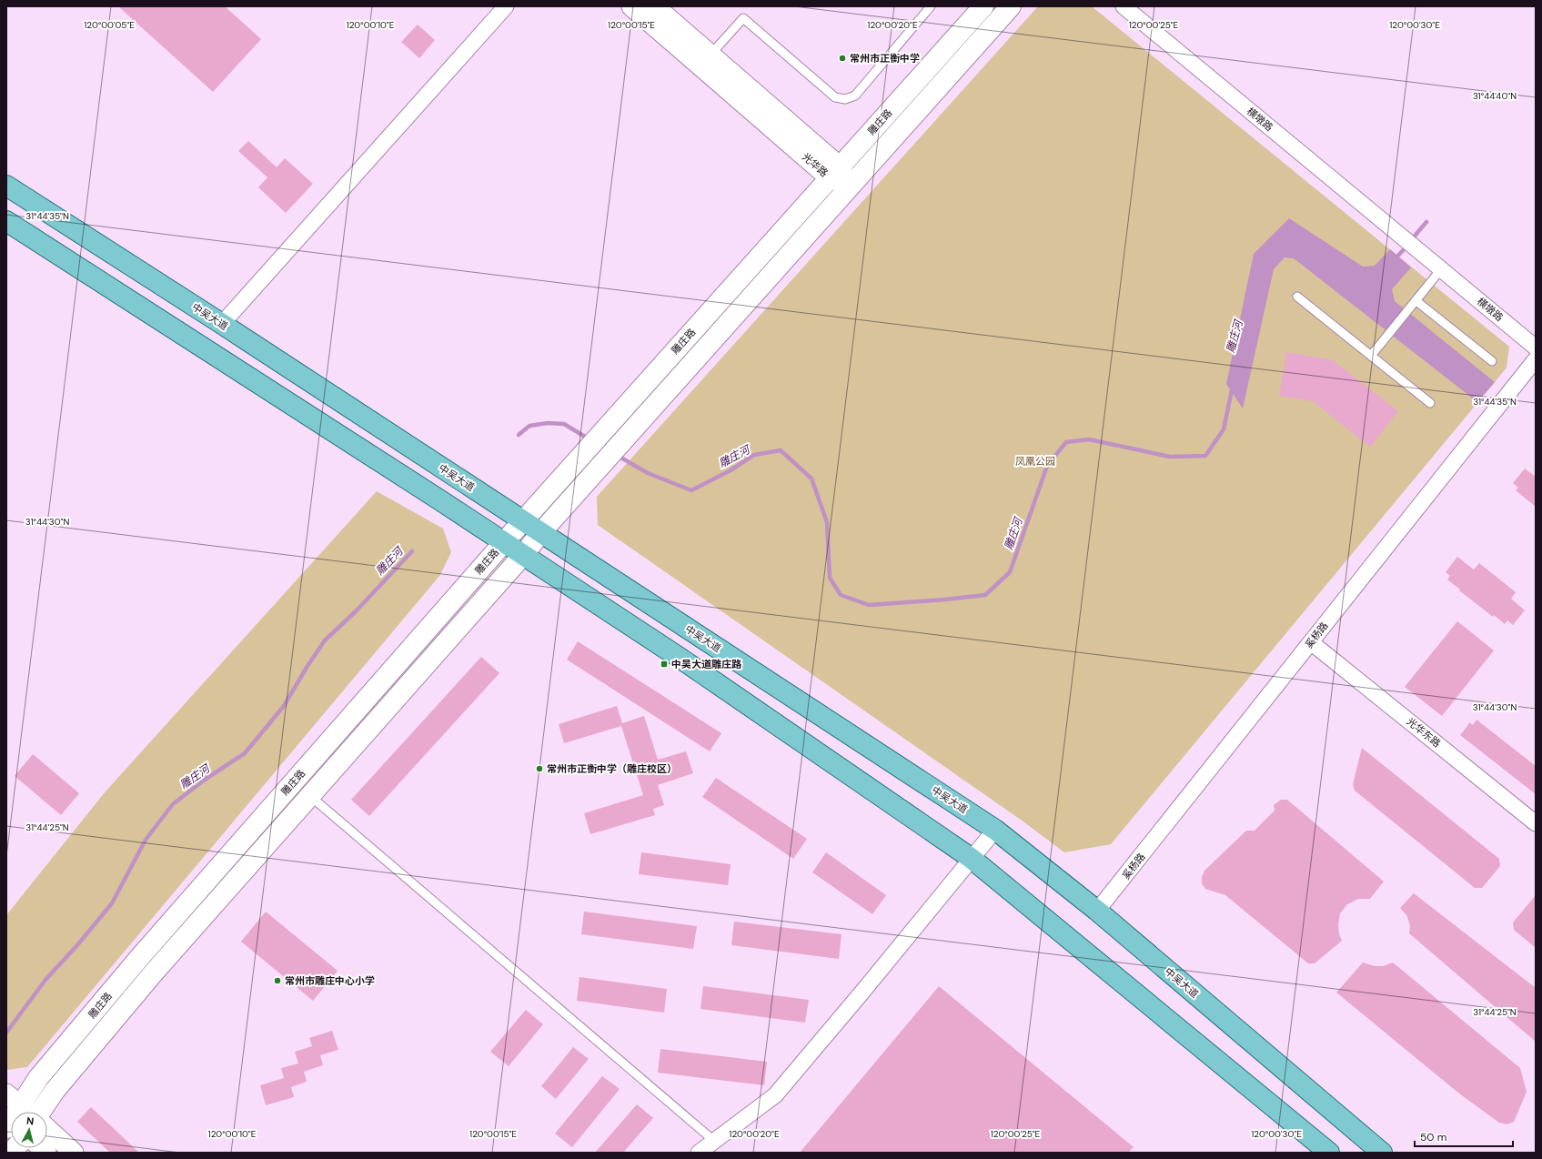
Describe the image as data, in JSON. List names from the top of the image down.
{
  "streets": {
    "main road": ["雕庄路", "中吴大道"],
    "street": [
      "横墩路",
      "光华路",
      "奚杨路",
      "光华东路"
    ]
  },
  "crossings": [
    ["雕庄路", "光华路"],
    ["雕庄路", "中吴大道"],
    ["中吴大道", "奚杨路"],
    ["奚杨路", "光华东路"]
  ],
  "water": ["雕庄河"],
  "parks": ["凤凰公园"],
  "places": {
    "other": ["常州市正衡中学", "常州市正衡中学（雕庄校区）", "常州市雕庄中心小学"],
    "transit": ["中吴大道雕庄路"]
  },
  "scale_bar": "50 m",
  "north": "top",
  "coordinates": [
    "120°00'05\"E",
    "120°00'10\"E",
    "120°00'15\"E",
    "120°00'20\"E",
    "120°00'25\"E",
    "120°00'30\"E",
    "31°44'40\"N",
    "31°44'35\"N",
    "31°44'30\"N",
    "31°44'25\"N"
  ]
}
